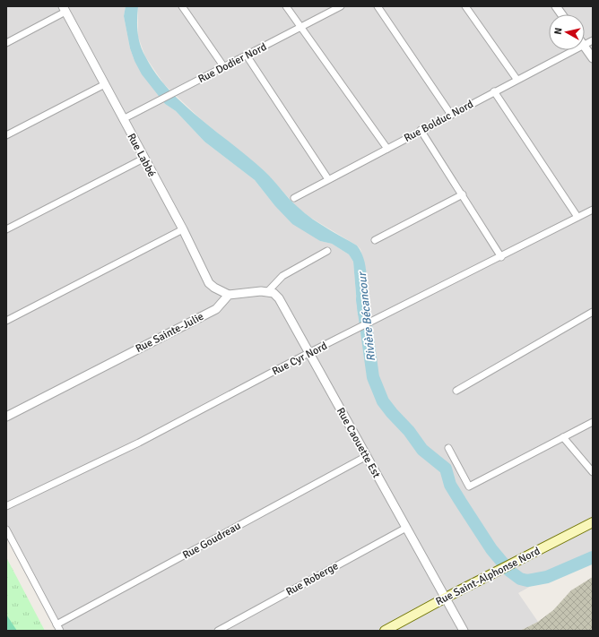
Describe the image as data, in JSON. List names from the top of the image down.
{
  "streets": {
    "main road": ["Rue Saint-Alphonse Nord"],
    "street": [
      "Rue Dodier Nord",
      "Rue Bolduc Nord",
      "Rue Labbé",
      "Rue Sainte-Julie",
      "Rue Cyr Nord",
      "Rue Caouette Est",
      "Rue Goudreau",
      "Rue Roberge"
    ]
  },
  "crossings": [
    ["Rue Dodier Nord", "Rue Labbé"],
    ["Rue Labbé", "Rue Sainte-Julie"],
    ["Rue Cyr Nord", "Rue Caouette Est"],
    ["Rue Caouette Est", "Rue Goudreau"],
    ["Rue Caouette Est", "Rue Saint-Alphonse Nord"],
    ["Rue Caouette Est", "Rue Roberge"]
  ],
  "water": ["Rivière Bécancour"],
  "north": "left"
}
